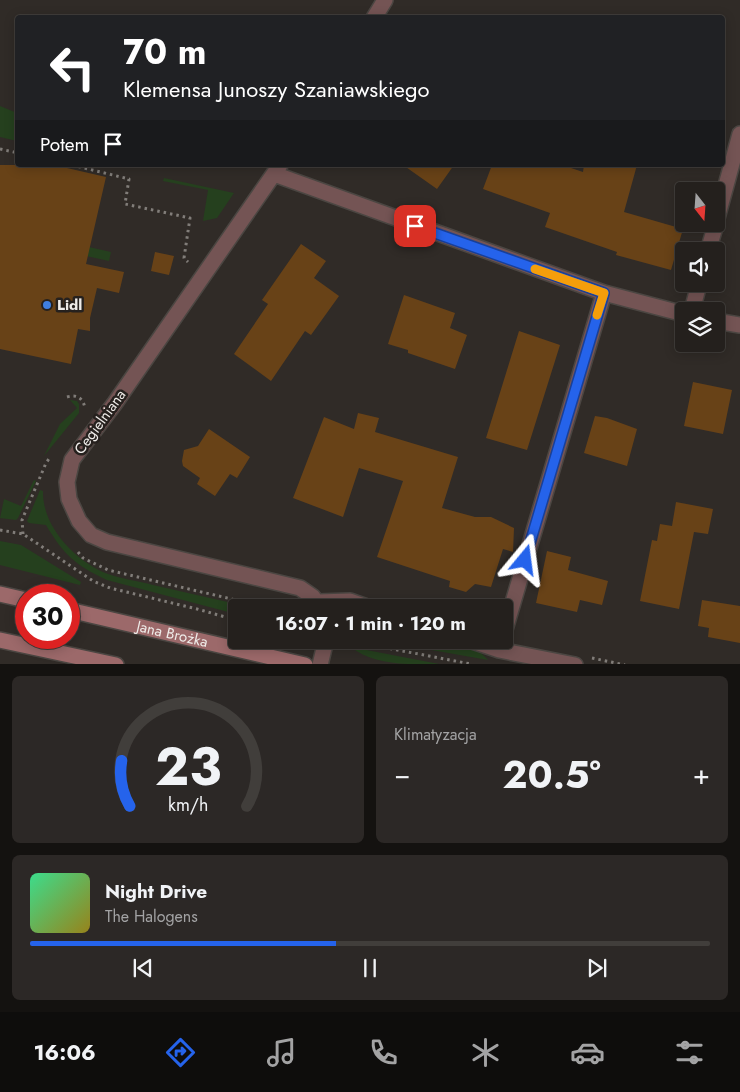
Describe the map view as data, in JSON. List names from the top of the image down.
{
  "streets": {
    "main road": ["Jana Brożka"],
    "street": ["Cegielniana"]
  },
  "places": ["Lidl"],
  "north": "bottom",
  "page": {
    "turn": ["70 m", "Klemensa Junoszy Szaniawskiego"],
    "then": "Potem",
    "limit": "30",
    "trip": "16:07 · 1 min · 120 m",
    "tile": "Klimatyzacja",
    "heat": ["−", "20.5°", "+"],
    "song": ["Night Drive", "The Halogens"],
    "tabs": "16:06",
    "gauge": ["23", "km/h"]
  }
}
